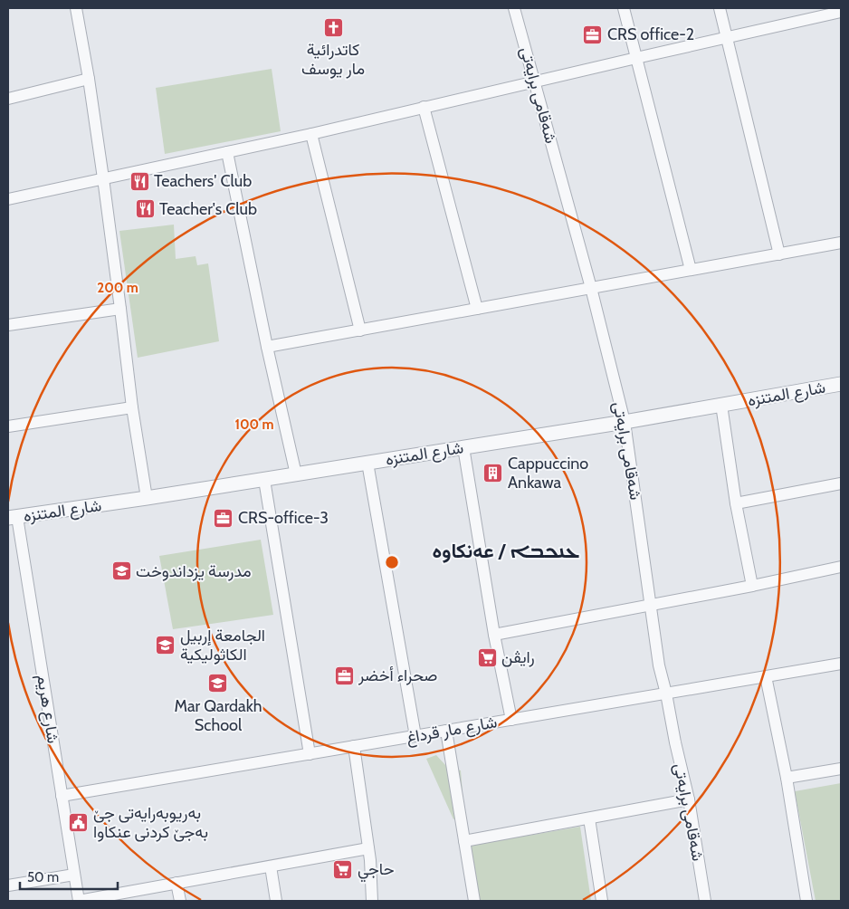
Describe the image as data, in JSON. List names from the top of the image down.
{
  "streets": {
    "street": [
      "شەقامی برایەتی",
      "شارع المتنزه",
      "شارع هريم",
      "شارع مار قرداغ"
    ]
  },
  "crossings": [
    ["شەقامی برایەتی", "شارع المتنزه"],
    ["شەقامی برایەتی", "شارع مار قرداغ"],
    ["شارع المتنزه", "شارع هريم"],
    ["شارع هريم", "شارع مار قرداغ"]
  ],
  "districts": ["ܥܢܟܒܐ / عەنکاوە"],
  "places": {
    "church": ["كاتدرائية مار يوسف"],
    "office": ["CRS office-2", "CRS-office-3", "صحراء أخضر"],
    "restaurant": ["Teachers' Club", "Teacher's Club"],
    "building": ["Cappuccino Ankawa"],
    "school or university": ["مدرسة يزداندوخت", "الجامعة إربيل الكاثوليكية", "Mar Qardakh School"],
    "supermarket": ["رایڤن", "حاجي"],
    "public building": ["بەریوبەرایەتی جێ بەجێ کردنی عنکاوا"]
  },
  "scale_bar": "50 m",
  "rings": ["200 m", "100 m"]
}
